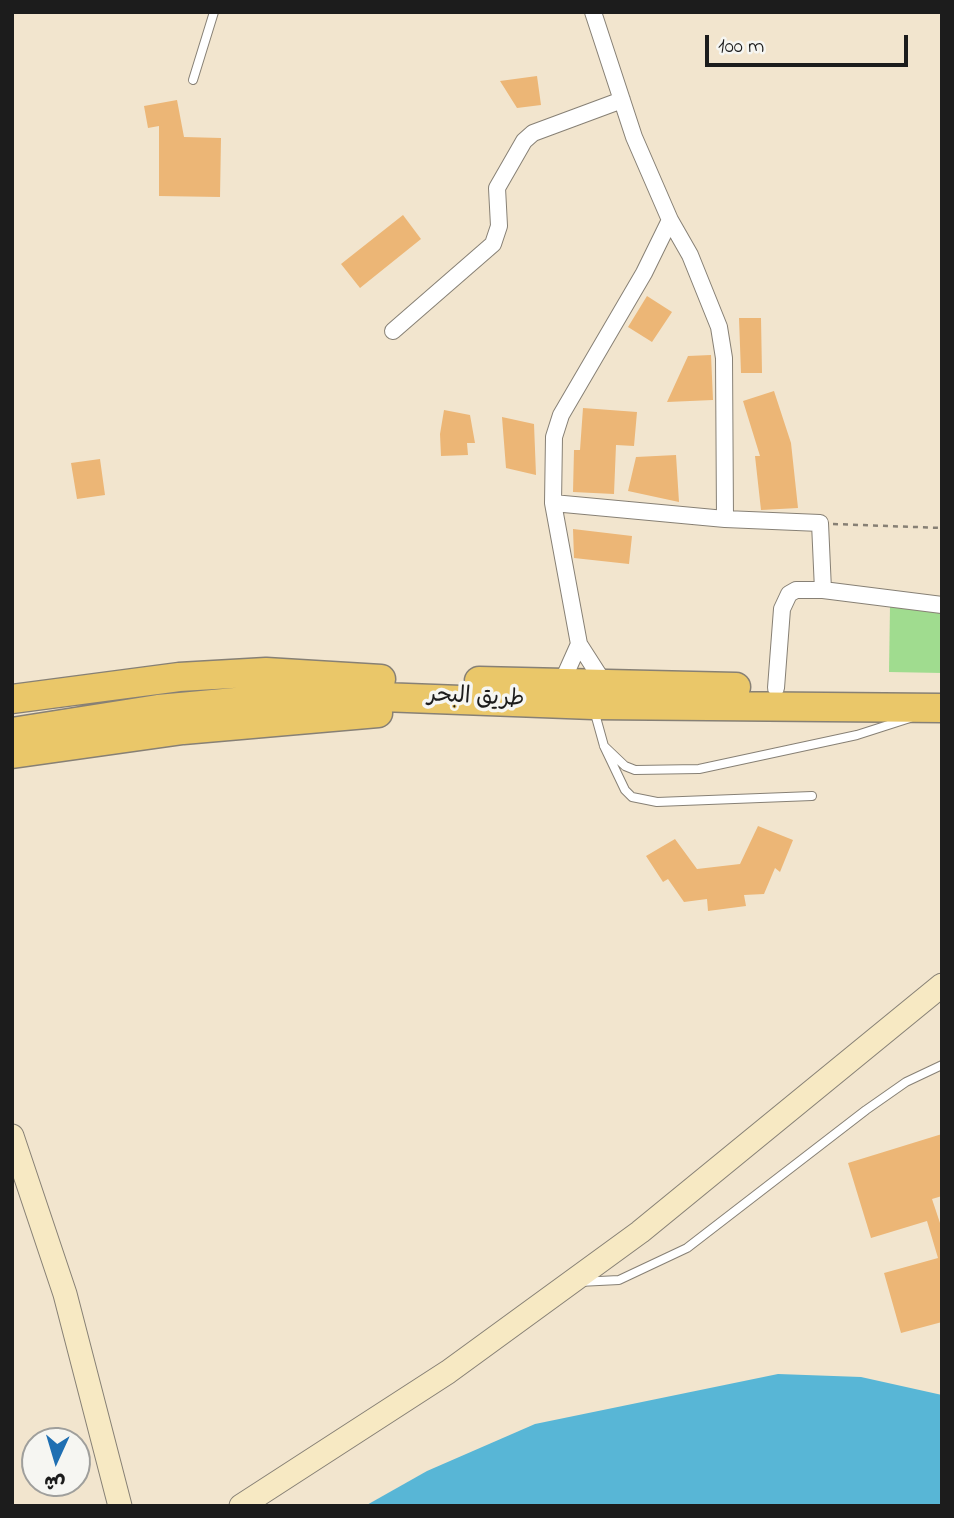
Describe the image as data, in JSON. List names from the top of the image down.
{
  "streets": {
    "highway": ["طريق البحر"]
  },
  "scale_bar": "100 m",
  "north": "bottom"
}
